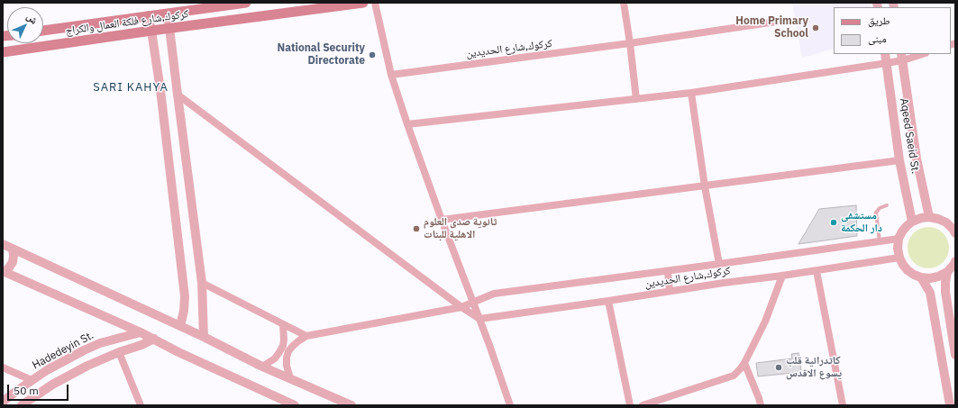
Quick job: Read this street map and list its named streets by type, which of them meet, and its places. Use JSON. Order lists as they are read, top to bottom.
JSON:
{
  "streets": {
    "main road": ["كركوك,شارع فلكة العمال والكراج"],
    "street": ["كركوك,شارع الحديدين", "Aqeed Saeid St.", "Hadedeyin St."]
  },
  "districts": ["SARI KAHYA"],
  "places": [
    "Home Primary School",
    "National Security Directorate",
    "مستشفى دار الحكمة",
    "ثانوية صدى العلوم الاهلية للبنات",
    "كاتدرائية قلب يسوع الاقدس"
  ],
  "legend": ["طريق", "مبنى"],
  "scale_bar": "50 m",
  "north": "top right"
}
